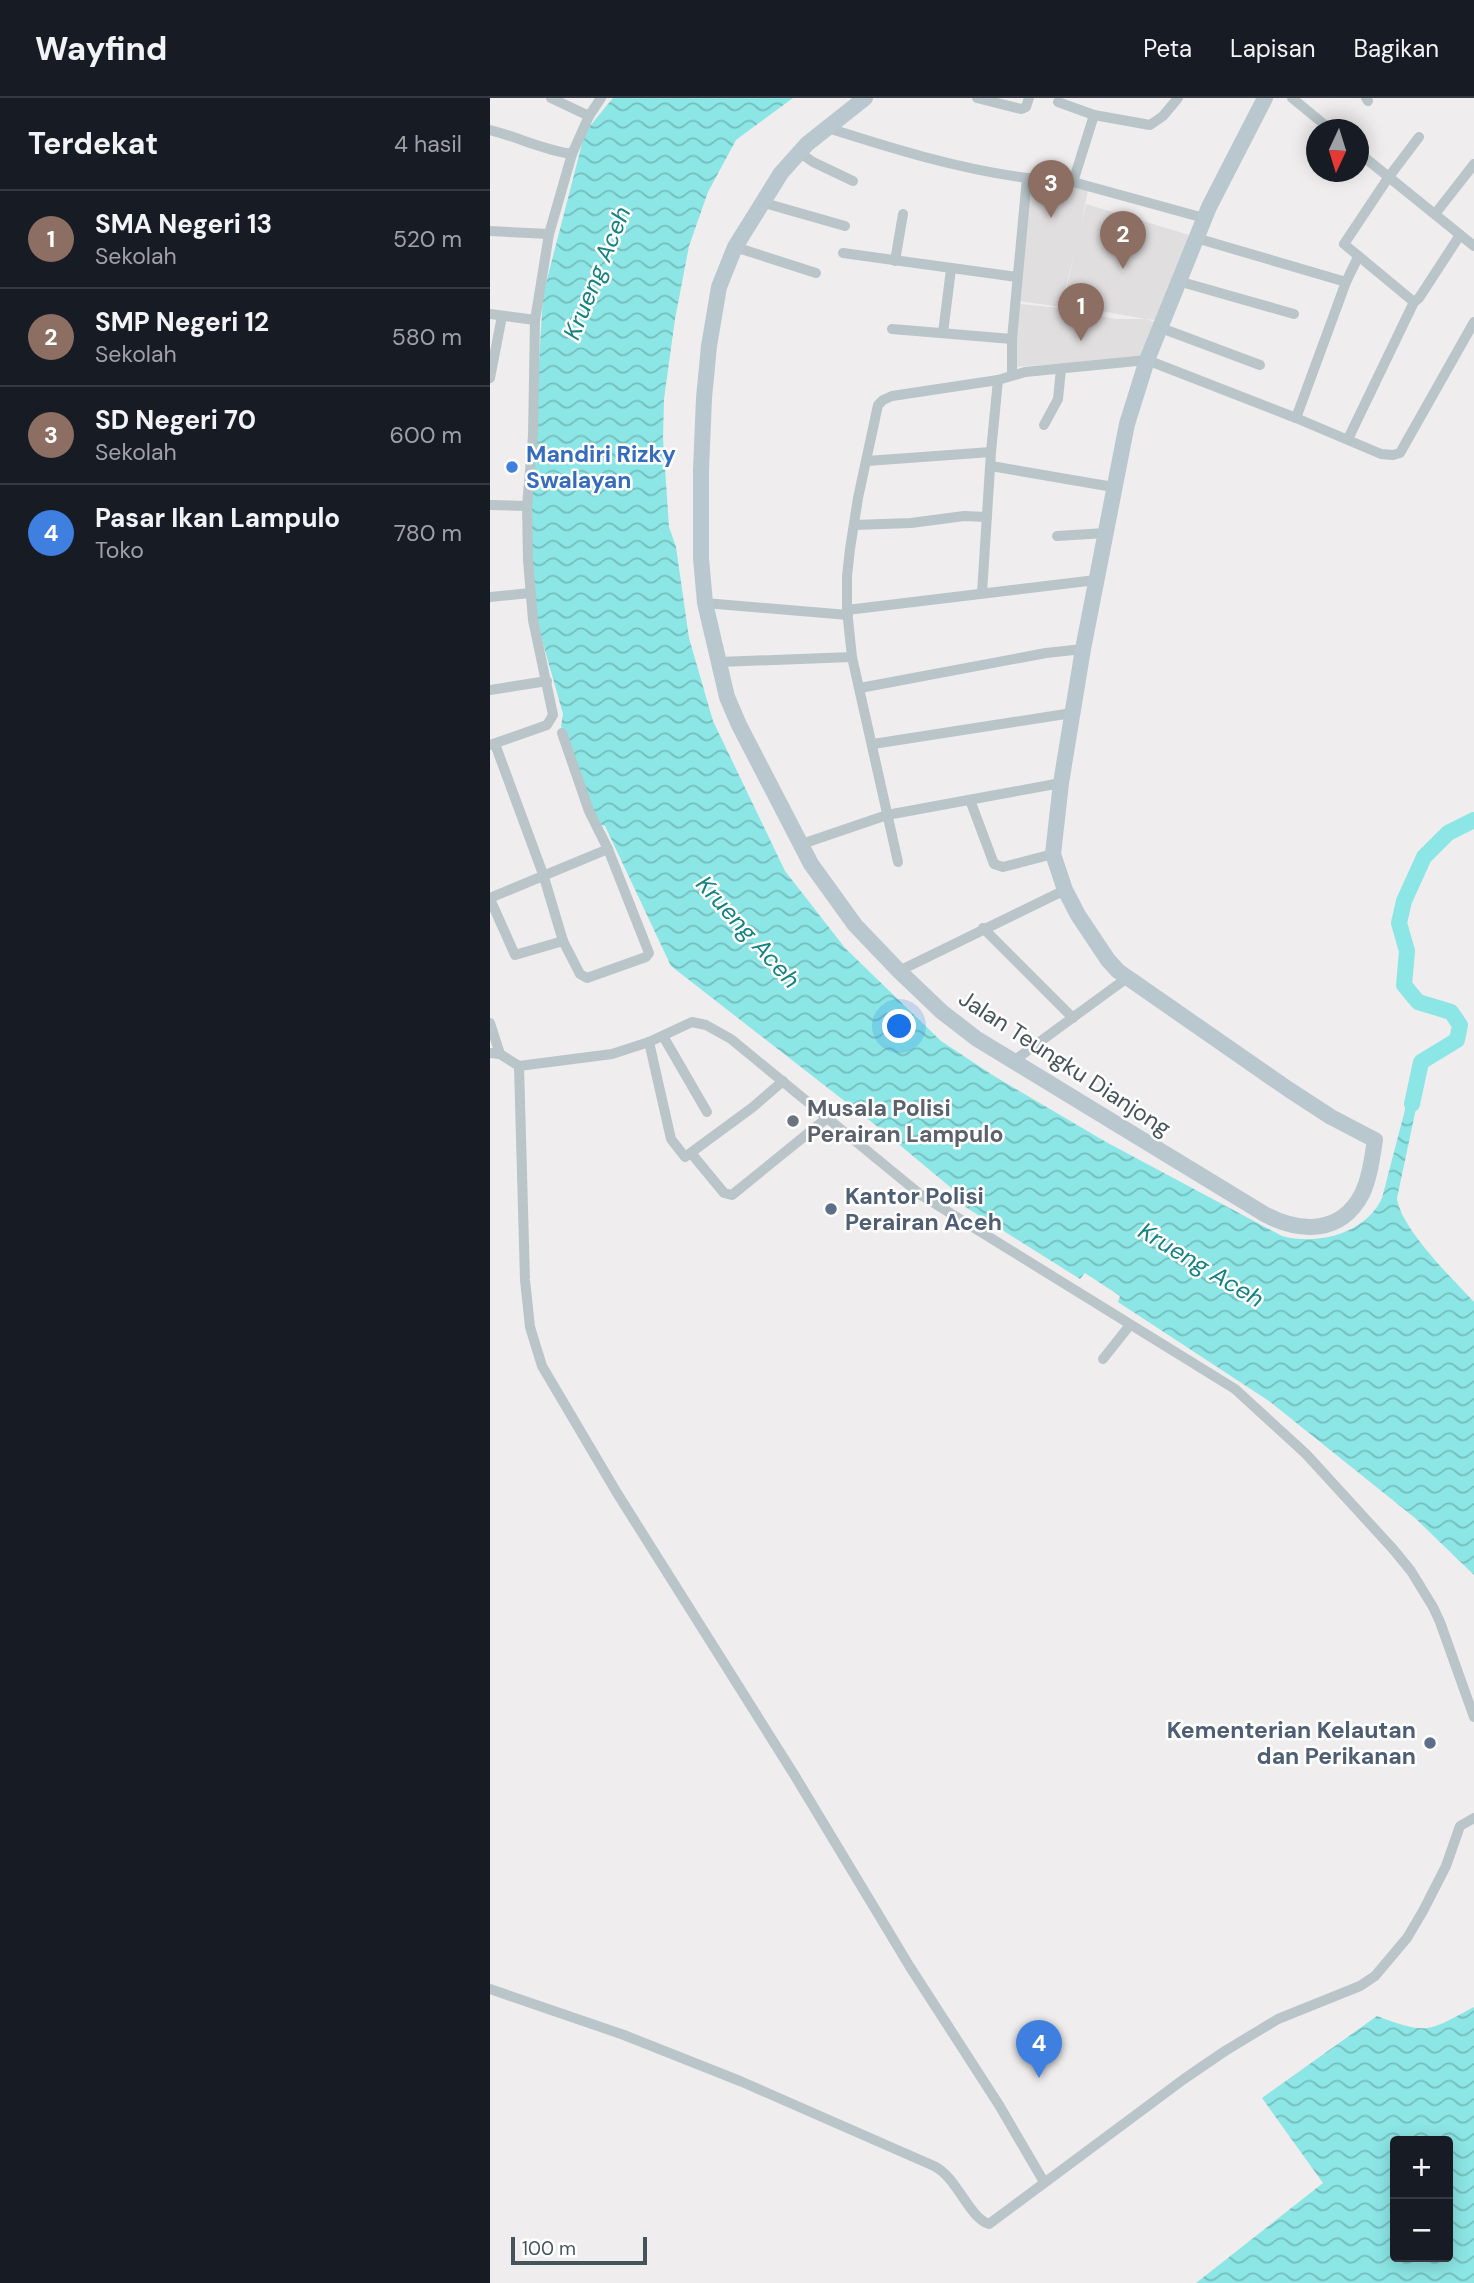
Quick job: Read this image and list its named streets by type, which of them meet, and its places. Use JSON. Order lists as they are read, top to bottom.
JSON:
{
  "streets": {
    "street": ["Jalan Teungku Dianjong"]
  },
  "water": ["Krueng Aceh"],
  "places": [
    "Mandiri Rizky Swalayan",
    "Musala Polisi Perairan Lampulo",
    "Kantor Polisi Perairan Aceh",
    "Kementerian Kelautan dan Perikanan"
  ],
  "scale_bar": "100 m",
  "north": "bottom",
  "page": {
    "header": "Wayfind",
    "nav": ["Peta", "Lapisan", "Bagikan"],
    "heading": ["Terdekat", "4 hasil"],
    "pins": [
      "3",
      "2",
      "1",
      "4"
    ],
    "list": [
      {
        "mark": "1",
        "name": "SMA Negeri 13",
        "note": "Sekolah",
        "value": "520 m"
      },
      {
        "mark": "2",
        "name": "SMP Negeri 12",
        "note": "Sekolah",
        "value": "580 m"
      },
      {
        "mark": "3",
        "name": "SD Negeri 70",
        "note": "Sekolah",
        "value": "600 m"
      },
      {
        "mark": "4",
        "name": "Pasar Ikan Lampulo",
        "note": "Toko",
        "value": "780 m"
      }
    ],
    "map_buttons": ["+", "−"],
    "scale": "100 m"
  }
}
